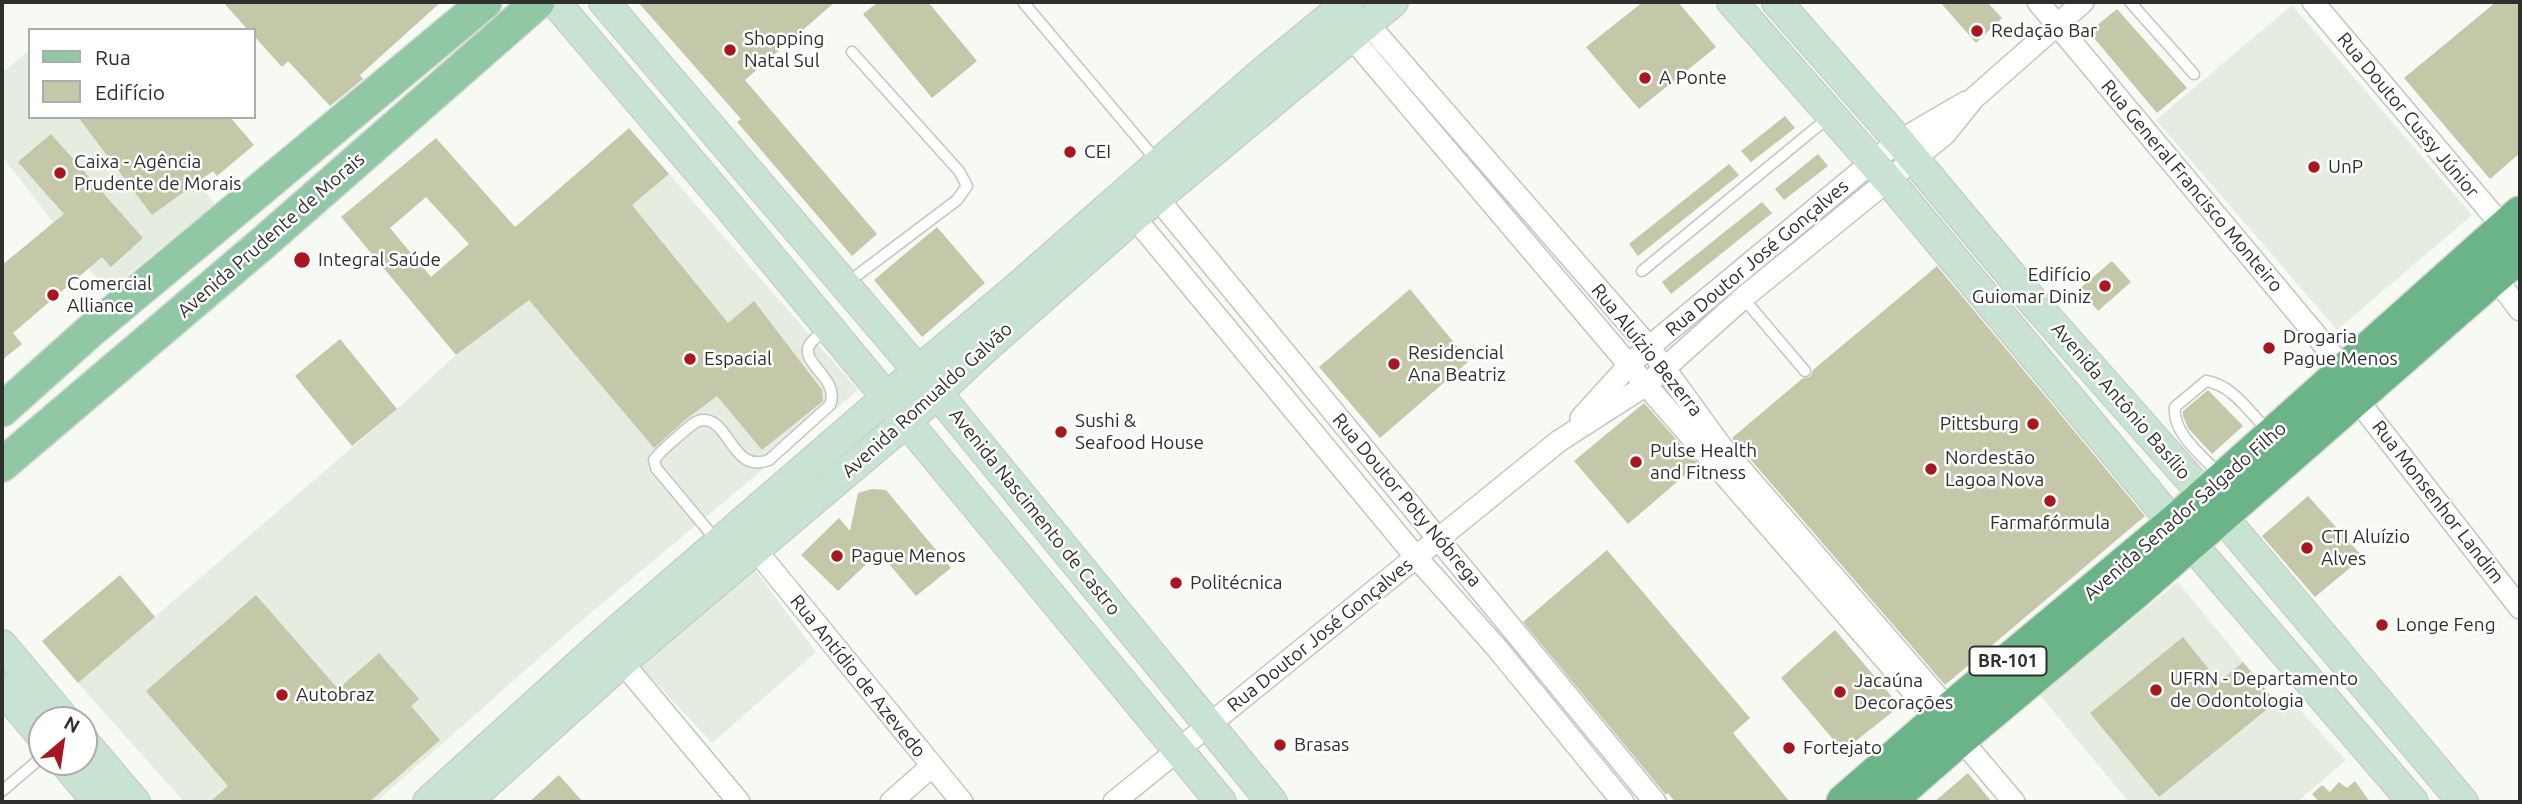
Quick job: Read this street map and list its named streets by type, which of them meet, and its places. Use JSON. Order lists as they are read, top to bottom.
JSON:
{
  "streets": {
    "highway": ["Avenida Senador Salgado Filho", "BR-101"],
    "main road": [
      "Avenida Prudente de Morais",
      "Avenida Romualdo Galvão",
      "Avenida Antônio Basílio",
      "Avenida Nascimento de Castro"
    ],
    "street": [
      "Rua Doutor Cussy Júnior",
      "Rua General Francisco Monteiro",
      "Rua Doutor José Gonçalves",
      "Rua Aluízio Bezerra",
      "Rua Doutor Poty Nóbrega",
      "Rua Monsenhor Landim",
      "Rua Antídio de Azevedo"
    ]
  },
  "crossings": [
    ["Rua Doutor Cussy Júnior", "Avenida Senador Salgado Filho"],
    ["Rua General Francisco Monteiro", "Rua Doutor José Gonçalves"],
    ["Rua General Francisco Monteiro", "Rua Monsenhor Landim"],
    ["Rua General Francisco Monteiro", "Avenida Senador Salgado Filho"],
    ["Rua Doutor José Gonçalves", "Rua Aluízio Bezerra"],
    ["Rua Doutor José Gonçalves", "Avenida Antônio Basílio"],
    ["Rua Doutor José Gonçalves", "Rua Doutor Poty Nóbrega"],
    ["Rua Doutor José Gonçalves", "Avenida Nascimento de Castro"],
    ["Rua Aluízio Bezerra", "Avenida Romualdo Galvão"],
    ["Rua Aluízio Bezerra", "Avenida Senador Salgado Filho"],
    ["Avenida Romualdo Galvão", "Rua Doutor Poty Nóbrega"],
    ["Avenida Romualdo Galvão", "Avenida Nascimento de Castro"],
    ["Avenida Romualdo Galvão", "Rua Antídio de Azevedo"],
    ["Avenida Antônio Basílio", "Avenida Senador Salgado Filho"],
    ["Rua Monsenhor Landim", "Avenida Senador Salgado Filho"]
  ],
  "places": [
    "Redação Bar",
    "Shopping Natal Sul",
    "A Ponte",
    "CEI",
    "UnP",
    "Caixa - Agência Prudente de Morais",
    "Integral Saúde",
    "Edifício Guiomar Diniz",
    "Comercial Alliance",
    "Drogaria Pague Menos",
    "Espacial",
    "Residencial Ana Beatriz",
    "Pittsburg",
    "Sushi & Seafood House",
    "Pulse Health and Fitness",
    "Nordestão Lagoa Nova",
    "Farmafórmula",
    "CTI Aluízio Alves",
    "Pague Menos",
    "Politécnica",
    "Longe Feng",
    "UFRN - Departamento de Odontologia",
    "Jacaúna Decorações",
    "Autobraz",
    "Brasas",
    "Fortejato"
  ],
  "legend": ["Rua", "Edifício"],
  "north": "top right"
}
